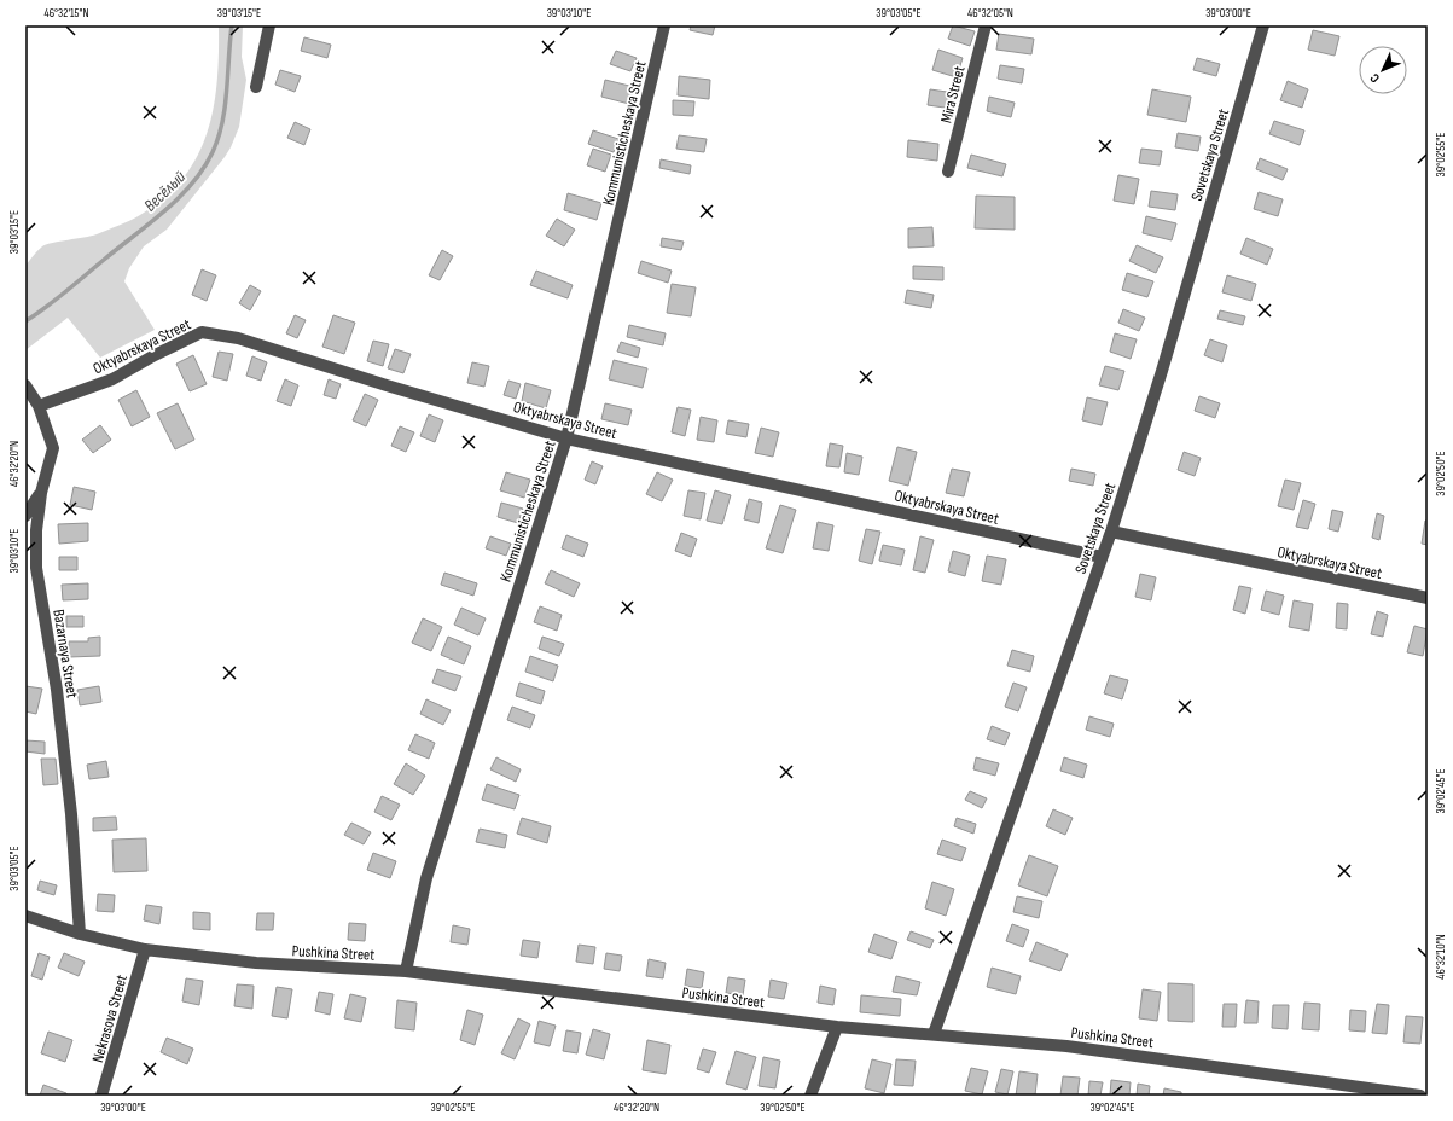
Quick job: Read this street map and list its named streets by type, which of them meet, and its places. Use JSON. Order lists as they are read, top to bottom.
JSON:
{
  "streets": {
    "street": [
      "Mira Street",
      "Kommunisticheskaya Street",
      "Sovetskaya Street",
      "Oktyabrskaya Street",
      "Bazarnaya Street",
      "Pushkina Street",
      "Nekrasova Street"
    ]
  },
  "crossings": [
    ["Kommunisticheskaya Street", "Oktyabrskaya Street"],
    ["Kommunisticheskaya Street", "Pushkina Street"],
    ["Sovetskaya Street", "Oktyabrskaya Street"],
    ["Sovetskaya Street", "Pushkina Street"],
    ["Oktyabrskaya Street", "Bazarnaya Street"],
    ["Bazarnaya Street", "Pushkina Street"],
    ["Pushkina Street", "Nekrasova Street"]
  ],
  "water": ["Весёлый"],
  "north": "bottom left",
  "coordinates": [
    "46°32'15\"N",
    "39°03'15\"E",
    "39°03'10\"E",
    "39°03'05\"E",
    "46°32'05\"N",
    "39°03'00\"E",
    "39°02'55\"E",
    "46°32'20\"N",
    "39°02'50\"E",
    "39°02'45\"E",
    "46°32'10\"N"
  ]
}
